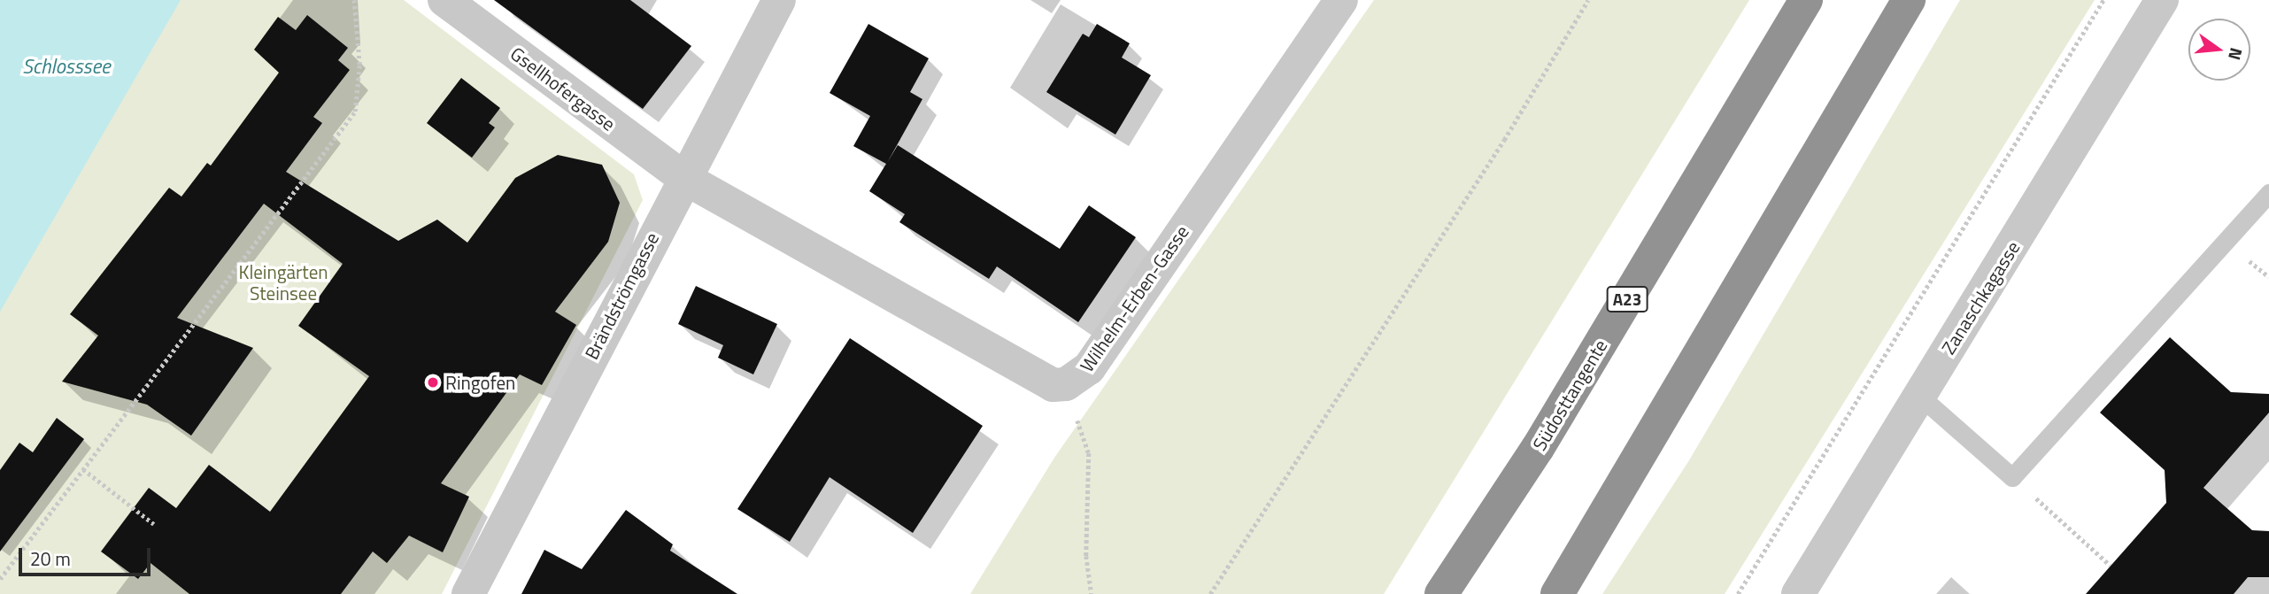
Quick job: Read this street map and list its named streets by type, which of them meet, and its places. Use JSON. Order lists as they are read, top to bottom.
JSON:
{
  "streets": {
    "highway": ["A23", "Südosttangente"],
    "street": [
      "Gsellhofergasse",
      "Brändströmgasse",
      "Zanaschkagasse",
      "Wilhelm-Erben-Gasse"
    ]
  },
  "crossings": [
    ["Gsellhofergasse", "Brändströmgasse"],
    ["Gsellhofergasse", "Wilhelm-Erben-Gasse"],
    ["Brändströmgasse", "Wilhelm-Erben-Gasse"]
  ],
  "water": ["Schlosssee"],
  "parks": ["Kleingärten Steinsee"],
  "places": ["Ringofen"],
  "scale_bar": "20 m",
  "north": "right"
}
